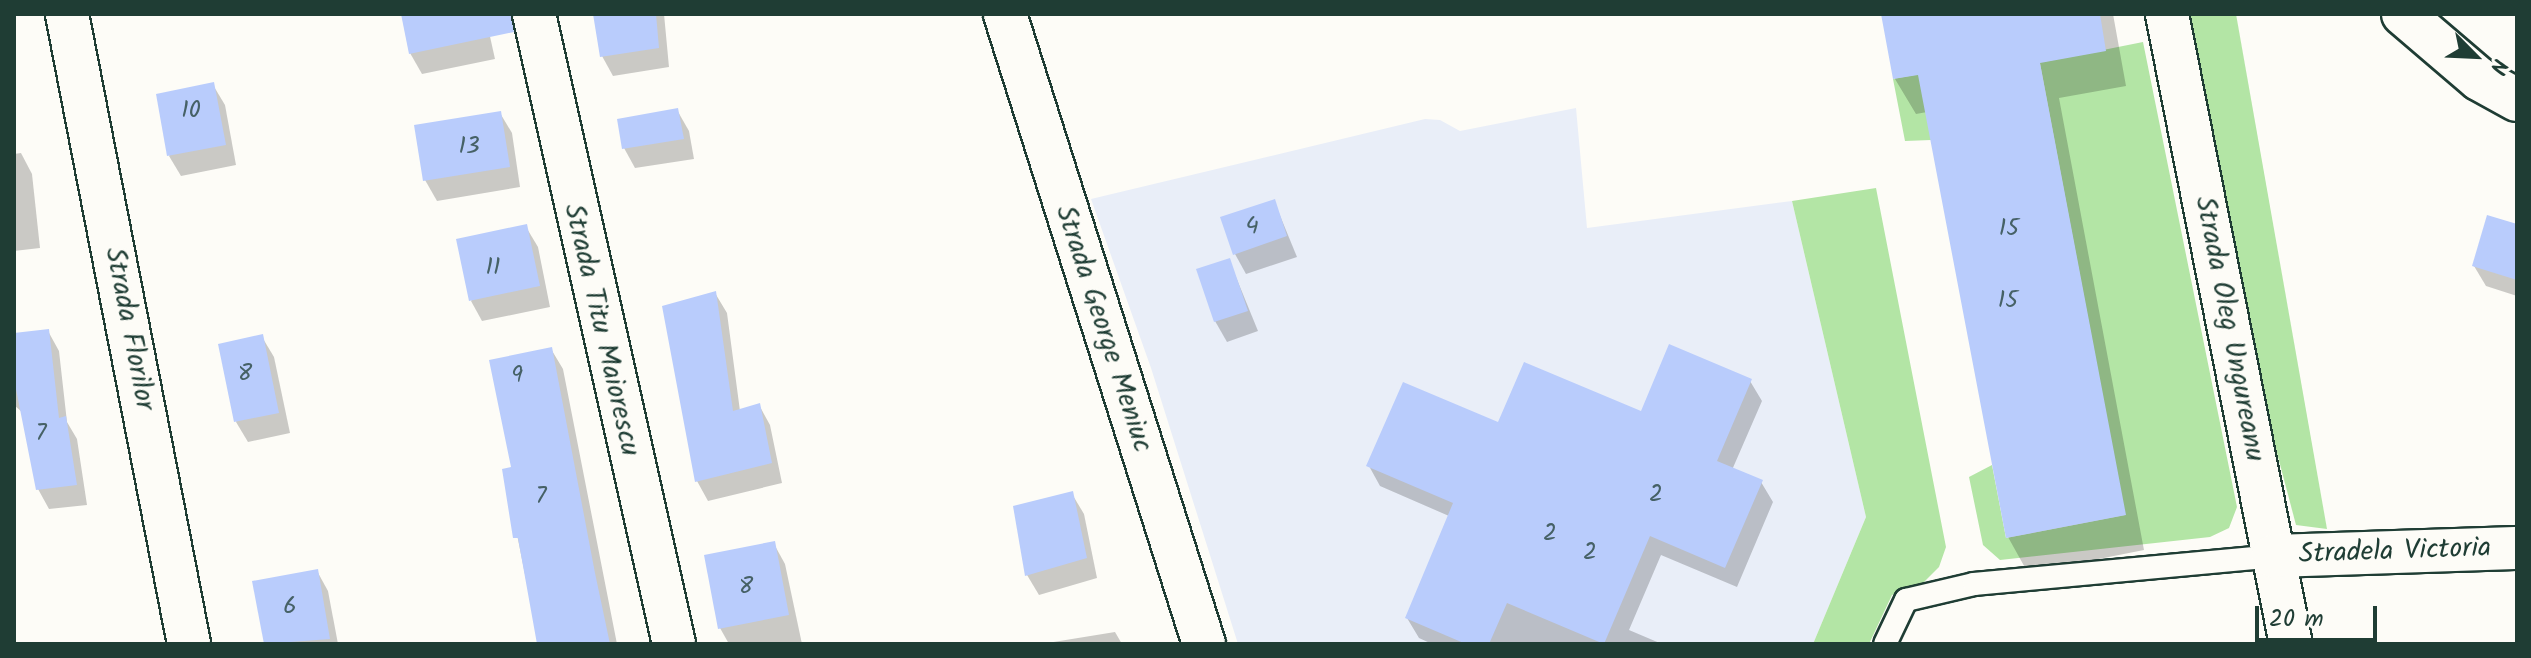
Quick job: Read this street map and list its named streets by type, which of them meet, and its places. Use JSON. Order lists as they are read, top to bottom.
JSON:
{
  "streets": {
    "street": [
      "Strada Florilor",
      "Strada George Meniuc",
      "Strada Oleg Ungureanu",
      "Strada Titu Maiorescu",
      "Stradela Victoria"
    ]
  },
  "crossings": [
    ["Strada Oleg Ungureanu", "Stradela Victoria"]
  ],
  "house_numbers": [
    "10",
    "13",
    "4",
    "15",
    "11",
    "15",
    "8",
    "9",
    "7",
    "2",
    "7",
    "2",
    "2",
    "8",
    "6"
  ],
  "scale_bar": "20 m",
  "north": "bottom right"
}
